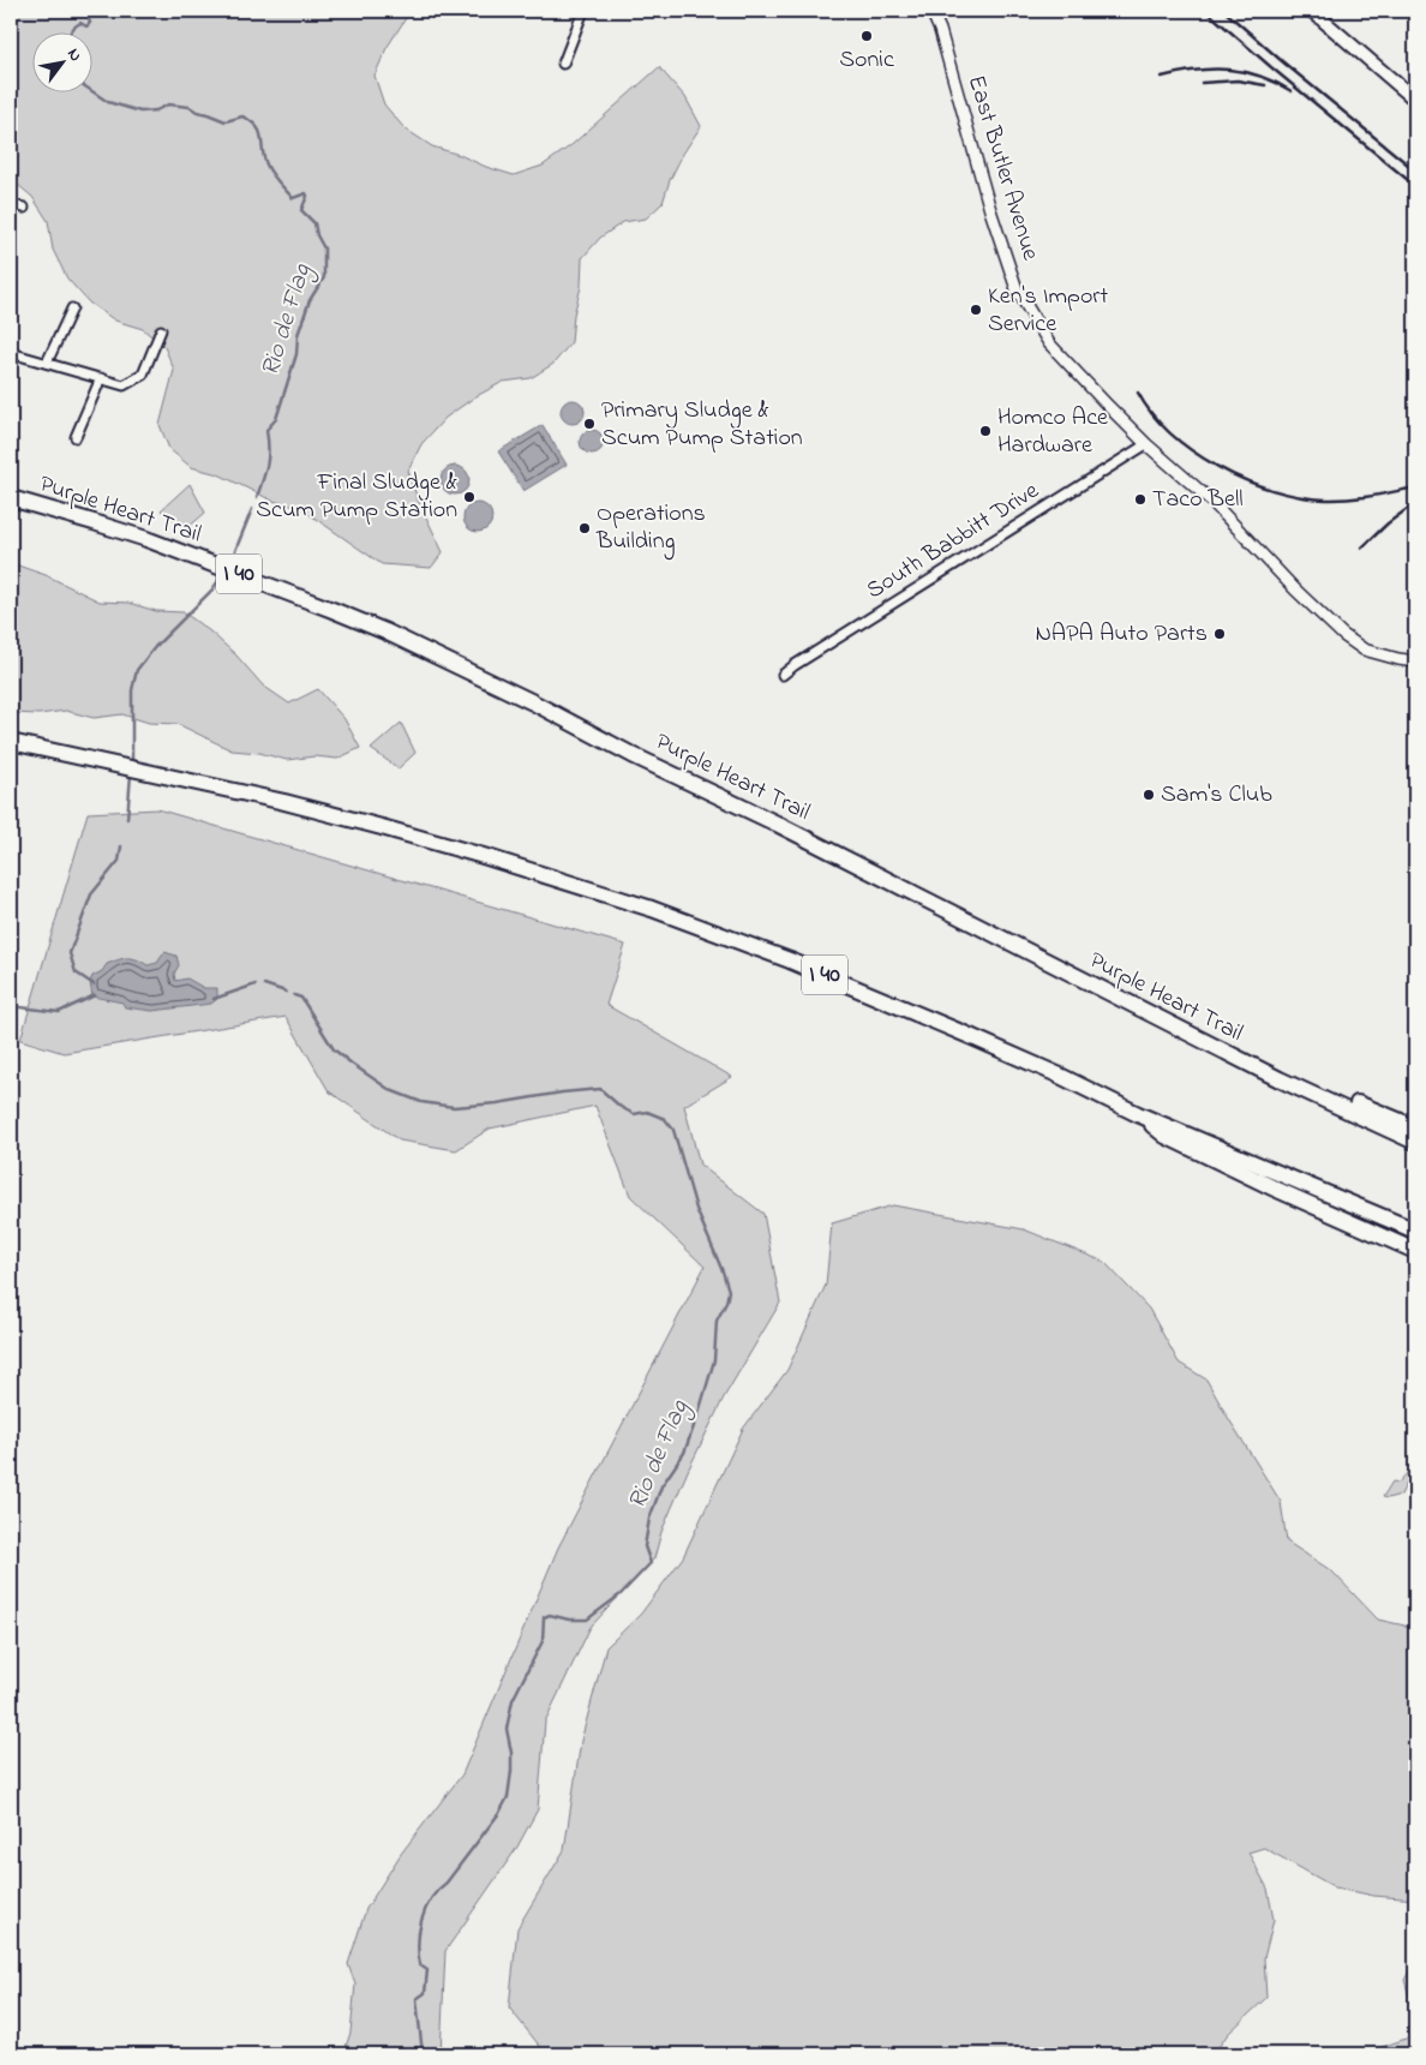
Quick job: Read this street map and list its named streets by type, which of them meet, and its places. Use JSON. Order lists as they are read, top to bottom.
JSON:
{
  "streets": {
    "highway": ["Purple Heart Trail", "I 40"],
    "main road": ["East Butler Avenue"],
    "street": ["South Babbitt Drive"]
  },
  "crossings": [
    ["East Butler Avenue", "South Babbitt Drive"]
  ],
  "water": ["Rio de Flag"],
  "places": [
    "Sonic",
    "Ken's Import Service",
    "Primary Sludge & Scum Pump Station",
    "Homco Ace Hardware",
    "Final Sludge & Scum Pump Station",
    "Taco Bell",
    "Operations Building",
    "NAPA Auto Parts",
    "Sam's Club"
  ],
  "north": "top right"
}
